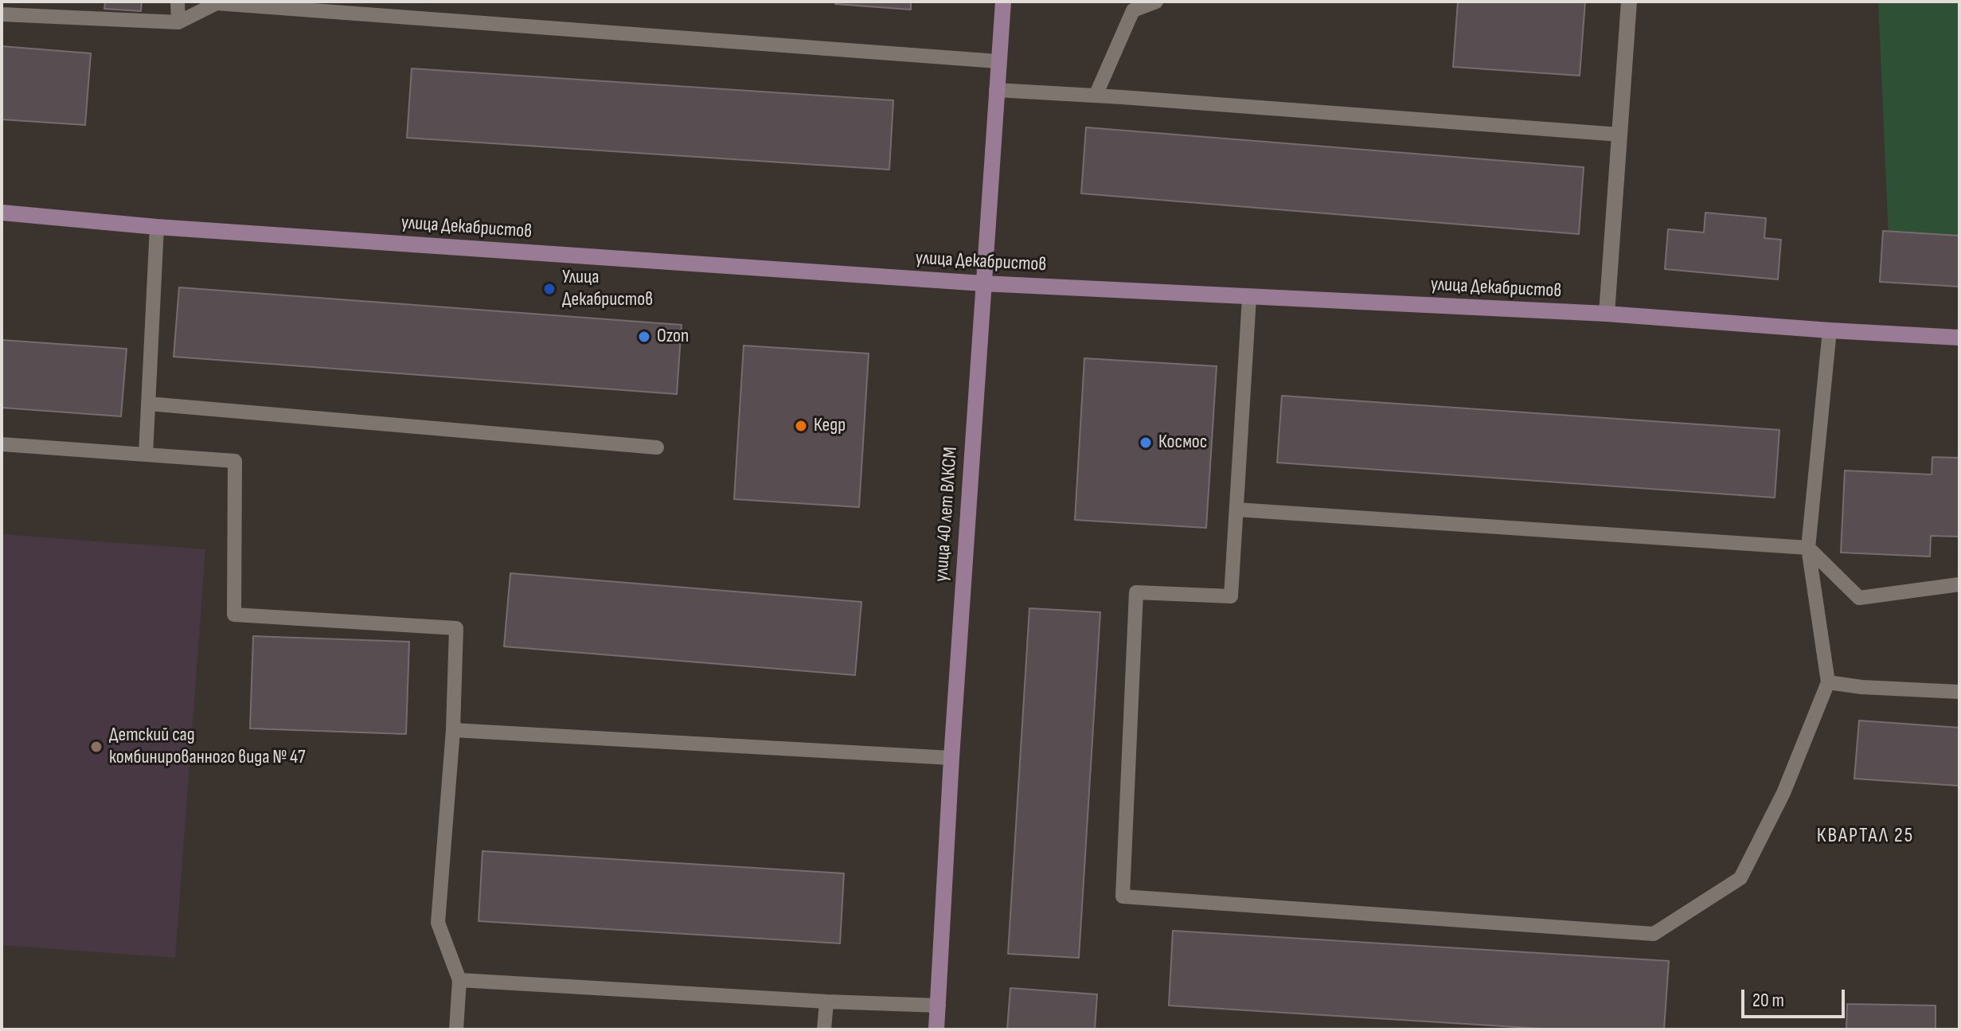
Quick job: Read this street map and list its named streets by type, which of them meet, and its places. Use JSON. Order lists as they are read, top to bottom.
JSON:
{
  "streets": {
    "main road": ["улица Декабристов", "улица 40 лет ВЛКСМ"]
  },
  "crossings": [
    ["улица Декабристов", "улица 40 лет ВЛКСМ"]
  ],
  "districts": ["КВАРТАЛ 25"],
  "places": [
    "Улица Декабристов",
    "Ozon",
    "Кедр",
    "Космос",
    "Детский сад комбинированного вида № 47"
  ],
  "scale_bar": "20 m"
}
